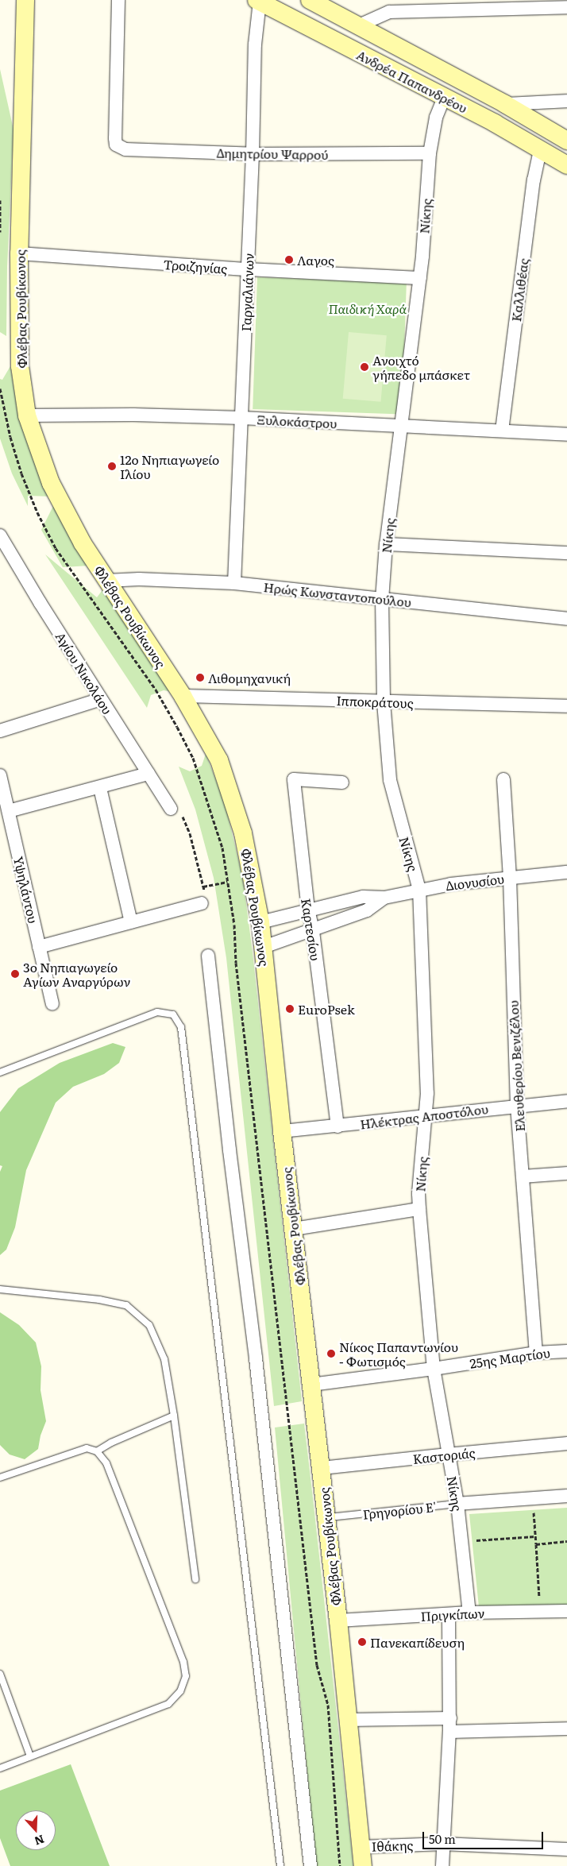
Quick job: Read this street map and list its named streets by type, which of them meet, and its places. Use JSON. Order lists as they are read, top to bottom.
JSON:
{
  "streets": {
    "street": [
      "Ανδρέα Παπανδρέου",
      "Δημητρίου Ψαρρού",
      "Νίκης",
      "Τροιζηνίας",
      "Καλλιθέας",
      "Γαργαλιάνων",
      "Φλέβας Ρουβίκωνος",
      "Ξυλοκάστρου",
      "Ηρώς Κωνσταντοπούλου",
      "Αγίου Νικολάου",
      "Ιπποκράτους",
      "Διονυσίου",
      "Υψηλάντου",
      "Καρτεσίου",
      "Ελευθερίου Βενιζέλου",
      "Ηλέκτρας Αποστόλου",
      "25ης Μαρτίου",
      "Καστοριάς",
      "Γρηγορίου Ε'",
      "Πριγκίπων",
      "Ιθάκης"
    ]
  },
  "crossings": [
    ["Ανδρέα Παπανδρέου", "Νίκης"],
    ["Ανδρέα Παπανδρέου", "Καλλιθέας"],
    ["Ανδρέα Παπανδρέου", "Γαργαλιάνων"],
    ["Δημητρίου Ψαρρού", "Νίκης"],
    ["Δημητρίου Ψαρρού", "Γαργαλιάνων"],
    ["Νίκης", "Τροιζηνίας"],
    ["Νίκης", "Ξυλοκάστρου"],
    ["Νίκης", "Ηρώς Κωνσταντοπούλου"],
    ["Νίκης", "Ιπποκράτους"],
    ["Νίκης", "Διονυσίου"],
    ["Νίκης", "Ηλέκτρας Αποστόλου"],
    ["Νίκης", "25ης Μαρτίου"],
    ["Νίκης", "Καστοριάς"],
    ["Νίκης", "Γρηγορίου Ε'"],
    ["Νίκης", "Πριγκίπων"],
    ["Τροιζηνίας", "Γαργαλιάνων"],
    ["Τροιζηνίας", "Φλέβας Ρουβίκωνος"],
    ["Καλλιθέας", "Ξυλοκάστρου"],
    ["Γαργαλιάνων", "Ξυλοκάστρου"],
    ["Γαργαλιάνων", "Ηρώς Κωνσταντοπούλου"],
    ["Φλέβας Ρουβίκωνος", "Ξυλοκάστρου"],
    ["Φλέβας Ρουβίκωνος", "Ηρώς Κωνσταντοπούλου"],
    ["Φλέβας Ρουβίκωνος", "Ιπποκράτους"],
    ["Φλέβας Ρουβίκωνος", "Διονυσίου"],
    ["Φλέβας Ρουβίκωνος", "Ηλέκτρας Αποστόλου"],
    ["Φλέβας Ρουβίκωνος", "25ης Μαρτίου"],
    ["Φλέβας Ρουβίκωνος", "Καστοριάς"],
    ["Φλέβας Ρουβίκωνος", "Γρηγορίου Ε'"],
    ["Φλέβας Ρουβίκωνος", "Πριγκίπων"],
    ["Φλέβας Ρουβίκωνος", "Ιθάκης"],
    ["Διονυσίου", "Καρτεσίου"],
    ["Διονυσίου", "Ελευθερίου Βενιζέλου"],
    ["Καρτεσίου", "Ηλέκτρας Αποστόλου"],
    ["Ελευθερίου Βενιζέλου", "Ηλέκτρας Αποστόλου"],
    ["Ελευθερίου Βενιζέλου", "25ης Μαρτίου"]
  ],
  "parks": ["Παιδική Χαρά"],
  "places": [
    "Λαγος",
    "Ανοιχτό γήπεδο μπάσκετ",
    "12ο Νηπιαγωγείο Ιλίου",
    "Λιθομηχανική",
    "3ο Νηπιαγωγείο Αγίων Αναργύρων",
    "EuroPsek",
    "Νίκος Παπαντωνίου - Φωτισμός",
    "Πανεκαπίδευση"
  ],
  "scale_bar": "50 m",
  "north": "bottom"
}
